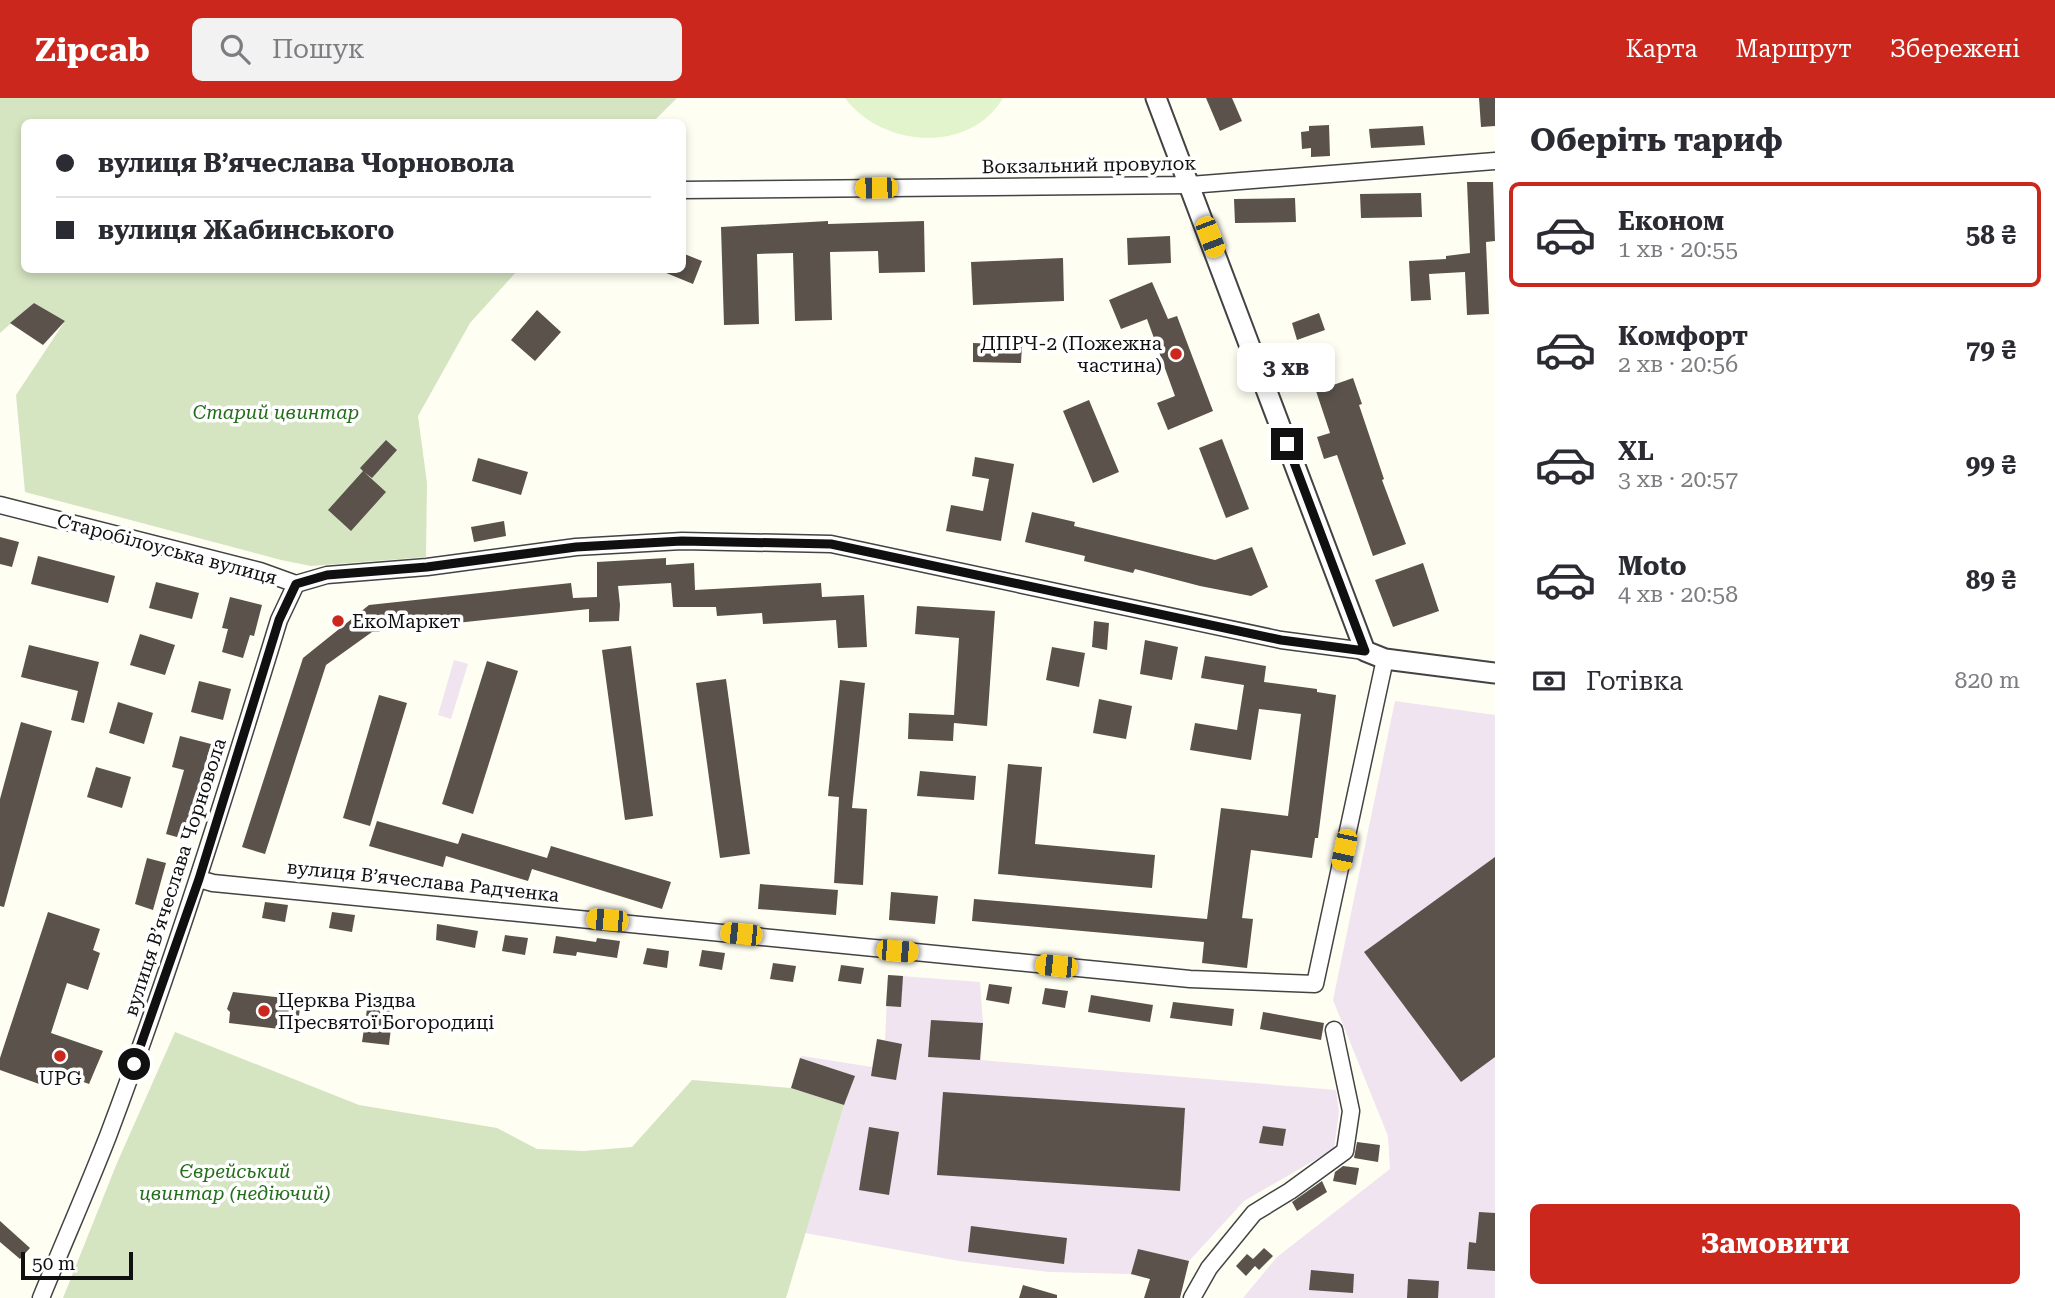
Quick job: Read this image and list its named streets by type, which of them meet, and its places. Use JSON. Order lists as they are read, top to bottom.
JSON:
{
  "streets": {
    "street": [
      "Вокзальний провулок",
      "Старобілоуська вулиця",
      "вулиця Вʼячеслава Чорновола",
      "вулиця Вʼячеслава Радченка"
    ]
  },
  "crossings": [
    ["Старобілоуська вулиця", "вулиця Вʼячеслава Чорновола"],
    ["Старобілоуська вулиця", "вулиця Вʼячеслава Радченка"],
    ["вулиця Вʼячеслава Чорновола", "вулиця Вʼячеслава Радченка"]
  ],
  "parks": ["Старий цвинтар", "Єврейський цвинтар (недіючий)"],
  "places": [
    "ДПРЧ-2 (Пожежна частина)",
    "ЕкоМаркет",
    "Церква Різдва Пресвятої Богородиці",
    "UPG"
  ],
  "scale_bar": "50 m",
  "page": {
    "header": "Zipcab",
    "search": "Пошук",
    "nav": ["Карта", "Маршрут", "Збережені"],
    "heading": "Оберіть тариф",
    "banner": ["вулиця Вʼячеслава Чорновола", "вулиця Жабинського"],
    "list": [
      {
        "name": "Економ",
        "note": "1 хв · 20:55",
        "value": "58 ₴"
      },
      {
        "name": "Комфорт",
        "note": "2 хв · 20:56",
        "value": "79 ₴"
      },
      {
        "name": "XL",
        "note": "3 хв · 20:57",
        "value": "99 ₴"
      },
      {
        "name": "Moto",
        "note": "4 хв · 20:58",
        "value": "89 ₴"
      }
    ],
    "bubble": "3 хв",
    "pay": ["Готівка", "820 m"],
    "buttons": "Замовити",
    "scale": "50 m"
  }
}
